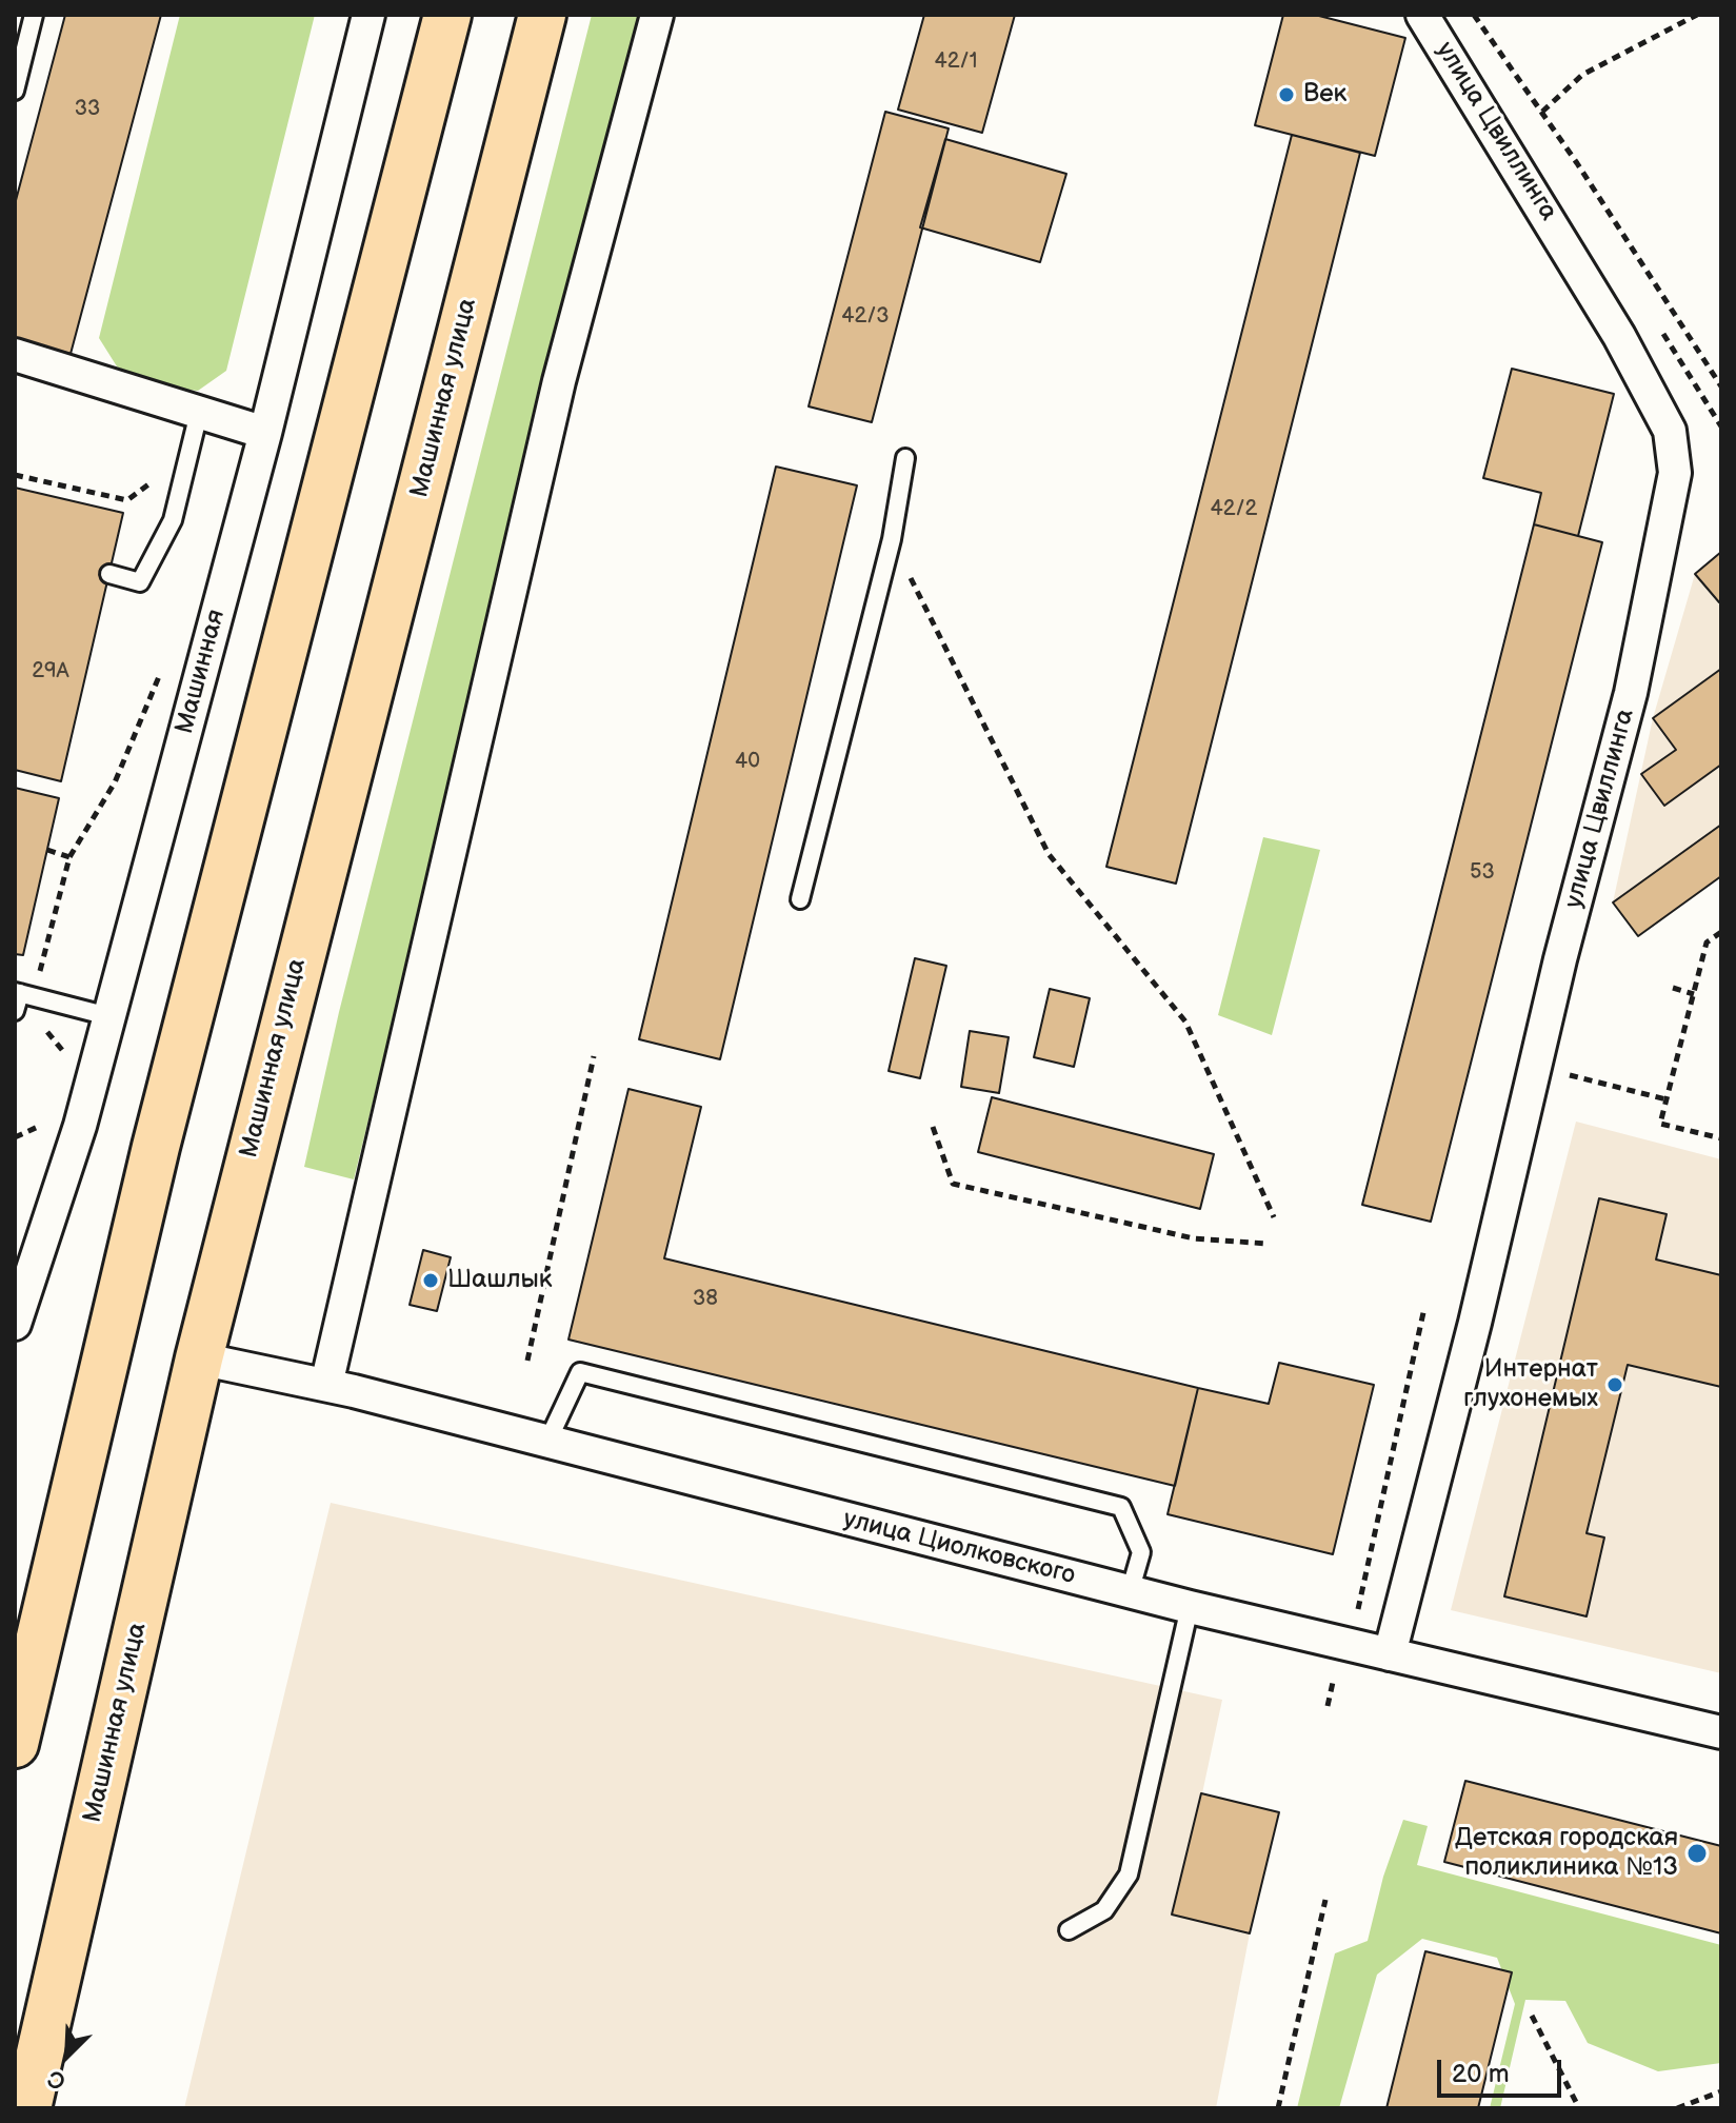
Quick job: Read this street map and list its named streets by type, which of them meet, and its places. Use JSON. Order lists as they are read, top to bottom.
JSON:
{
  "streets": {
    "main road": ["Машинная улица"],
    "street": ["улица Цвиллинга", "Машинная", "улица Циолковского"]
  },
  "crossings": [
    ["улица Цвиллинга", "улица Циолковского"],
    ["Машинная улица", "улица Циолковского"]
  ],
  "places": [
    "Век",
    "Шашлык",
    "Интернат глухонемых",
    "Детская городская поликлиника №13"
  ],
  "house_numbers": [
    "42/1",
    "33",
    "42/3",
    "42/2",
    "29А",
    "40",
    "53",
    "38"
  ],
  "scale_bar": "20 m",
  "north": "bottom left"
}
